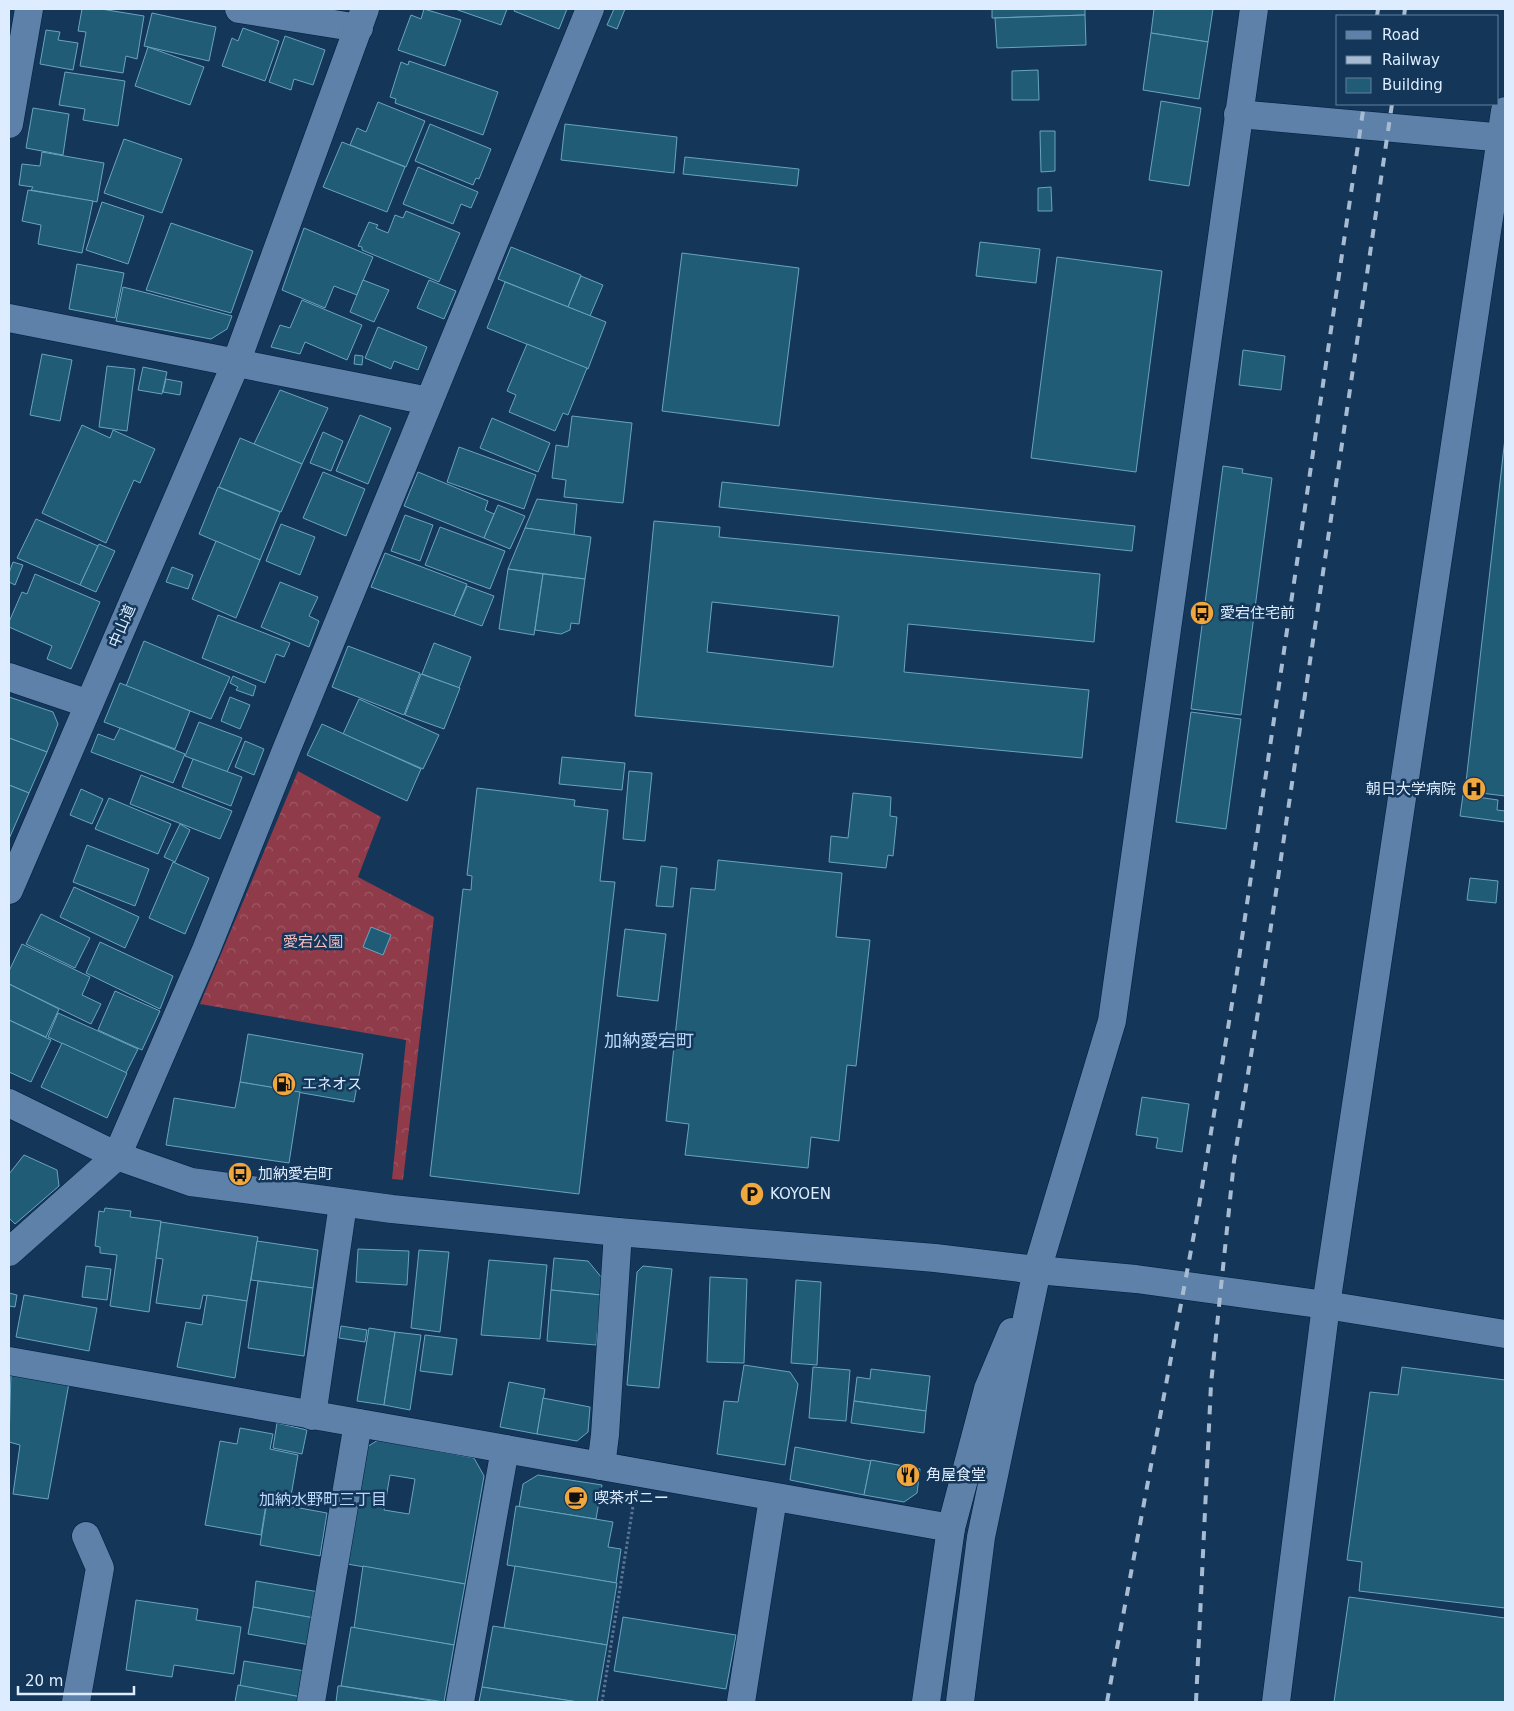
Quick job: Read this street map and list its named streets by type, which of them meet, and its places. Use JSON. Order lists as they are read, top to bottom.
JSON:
{
  "streets": {
    "street": ["中山道"]
  },
  "districts": ["加納愛宕町", "加納水野町三丁目"],
  "parks": ["愛宕公園"],
  "places": {
    "bus stop": ["愛宕住宅前", "加納愛宕町"],
    "hospital": ["朝日大学病院"],
    "fuel station": ["エネオス"],
    "parking": ["KOYOEN"],
    "restaurant": ["角屋食堂"],
    "cafe": ["喫茶ポニー"]
  },
  "legend": ["Road", "Railway", "Building"],
  "scale_bar": "20 m"
}
